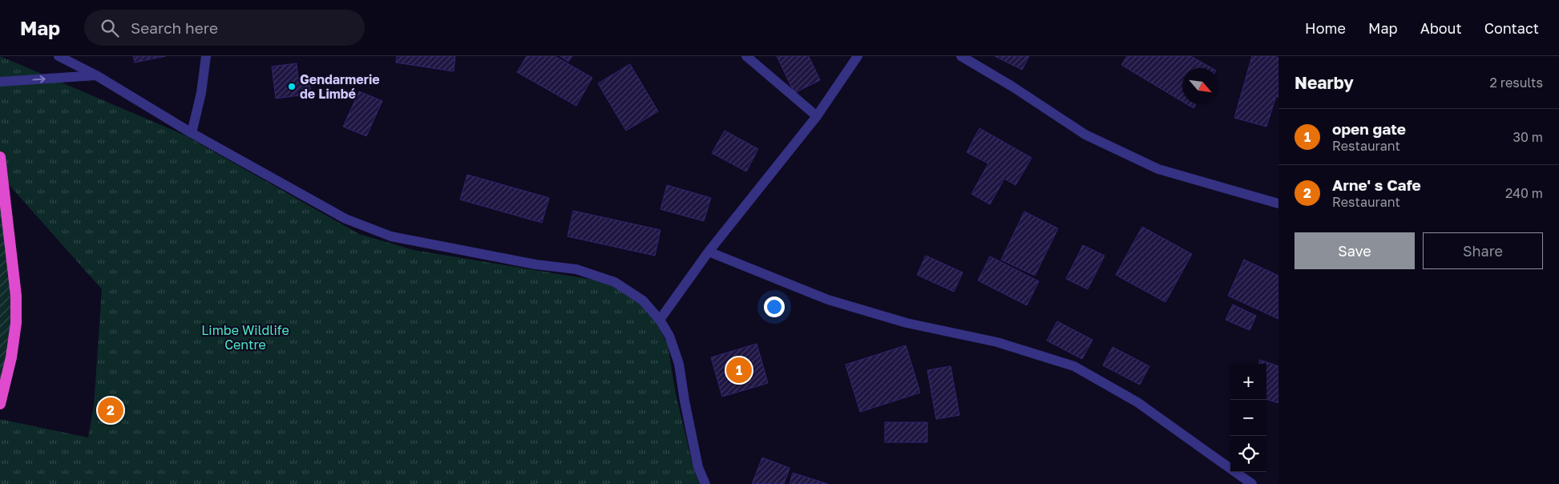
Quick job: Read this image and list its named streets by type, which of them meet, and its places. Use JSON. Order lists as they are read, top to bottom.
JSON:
{
  "parks": ["Limbe Wildlife Centre"],
  "places": ["Gendarmerie de Limbé"],
  "north": "bottom right",
  "page": {
    "header": "Map",
    "search": "Search here",
    "nav": [
      "Home",
      "Map",
      "About",
      "Contact"
    ],
    "heading": ["Nearby", "2 results"],
    "list": [
      {
        "mark": "1",
        "name": "open gate",
        "note": "Restaurant",
        "value": "30 m"
      },
      {
        "mark": "2",
        "name": "Arne' s Cafe",
        "note": "Restaurant",
        "value": "240 m"
      }
    ],
    "buttons": ["Save", "Share"],
    "pins": ["1", "2"],
    "map_buttons": ["+", "−"]
  }
}
